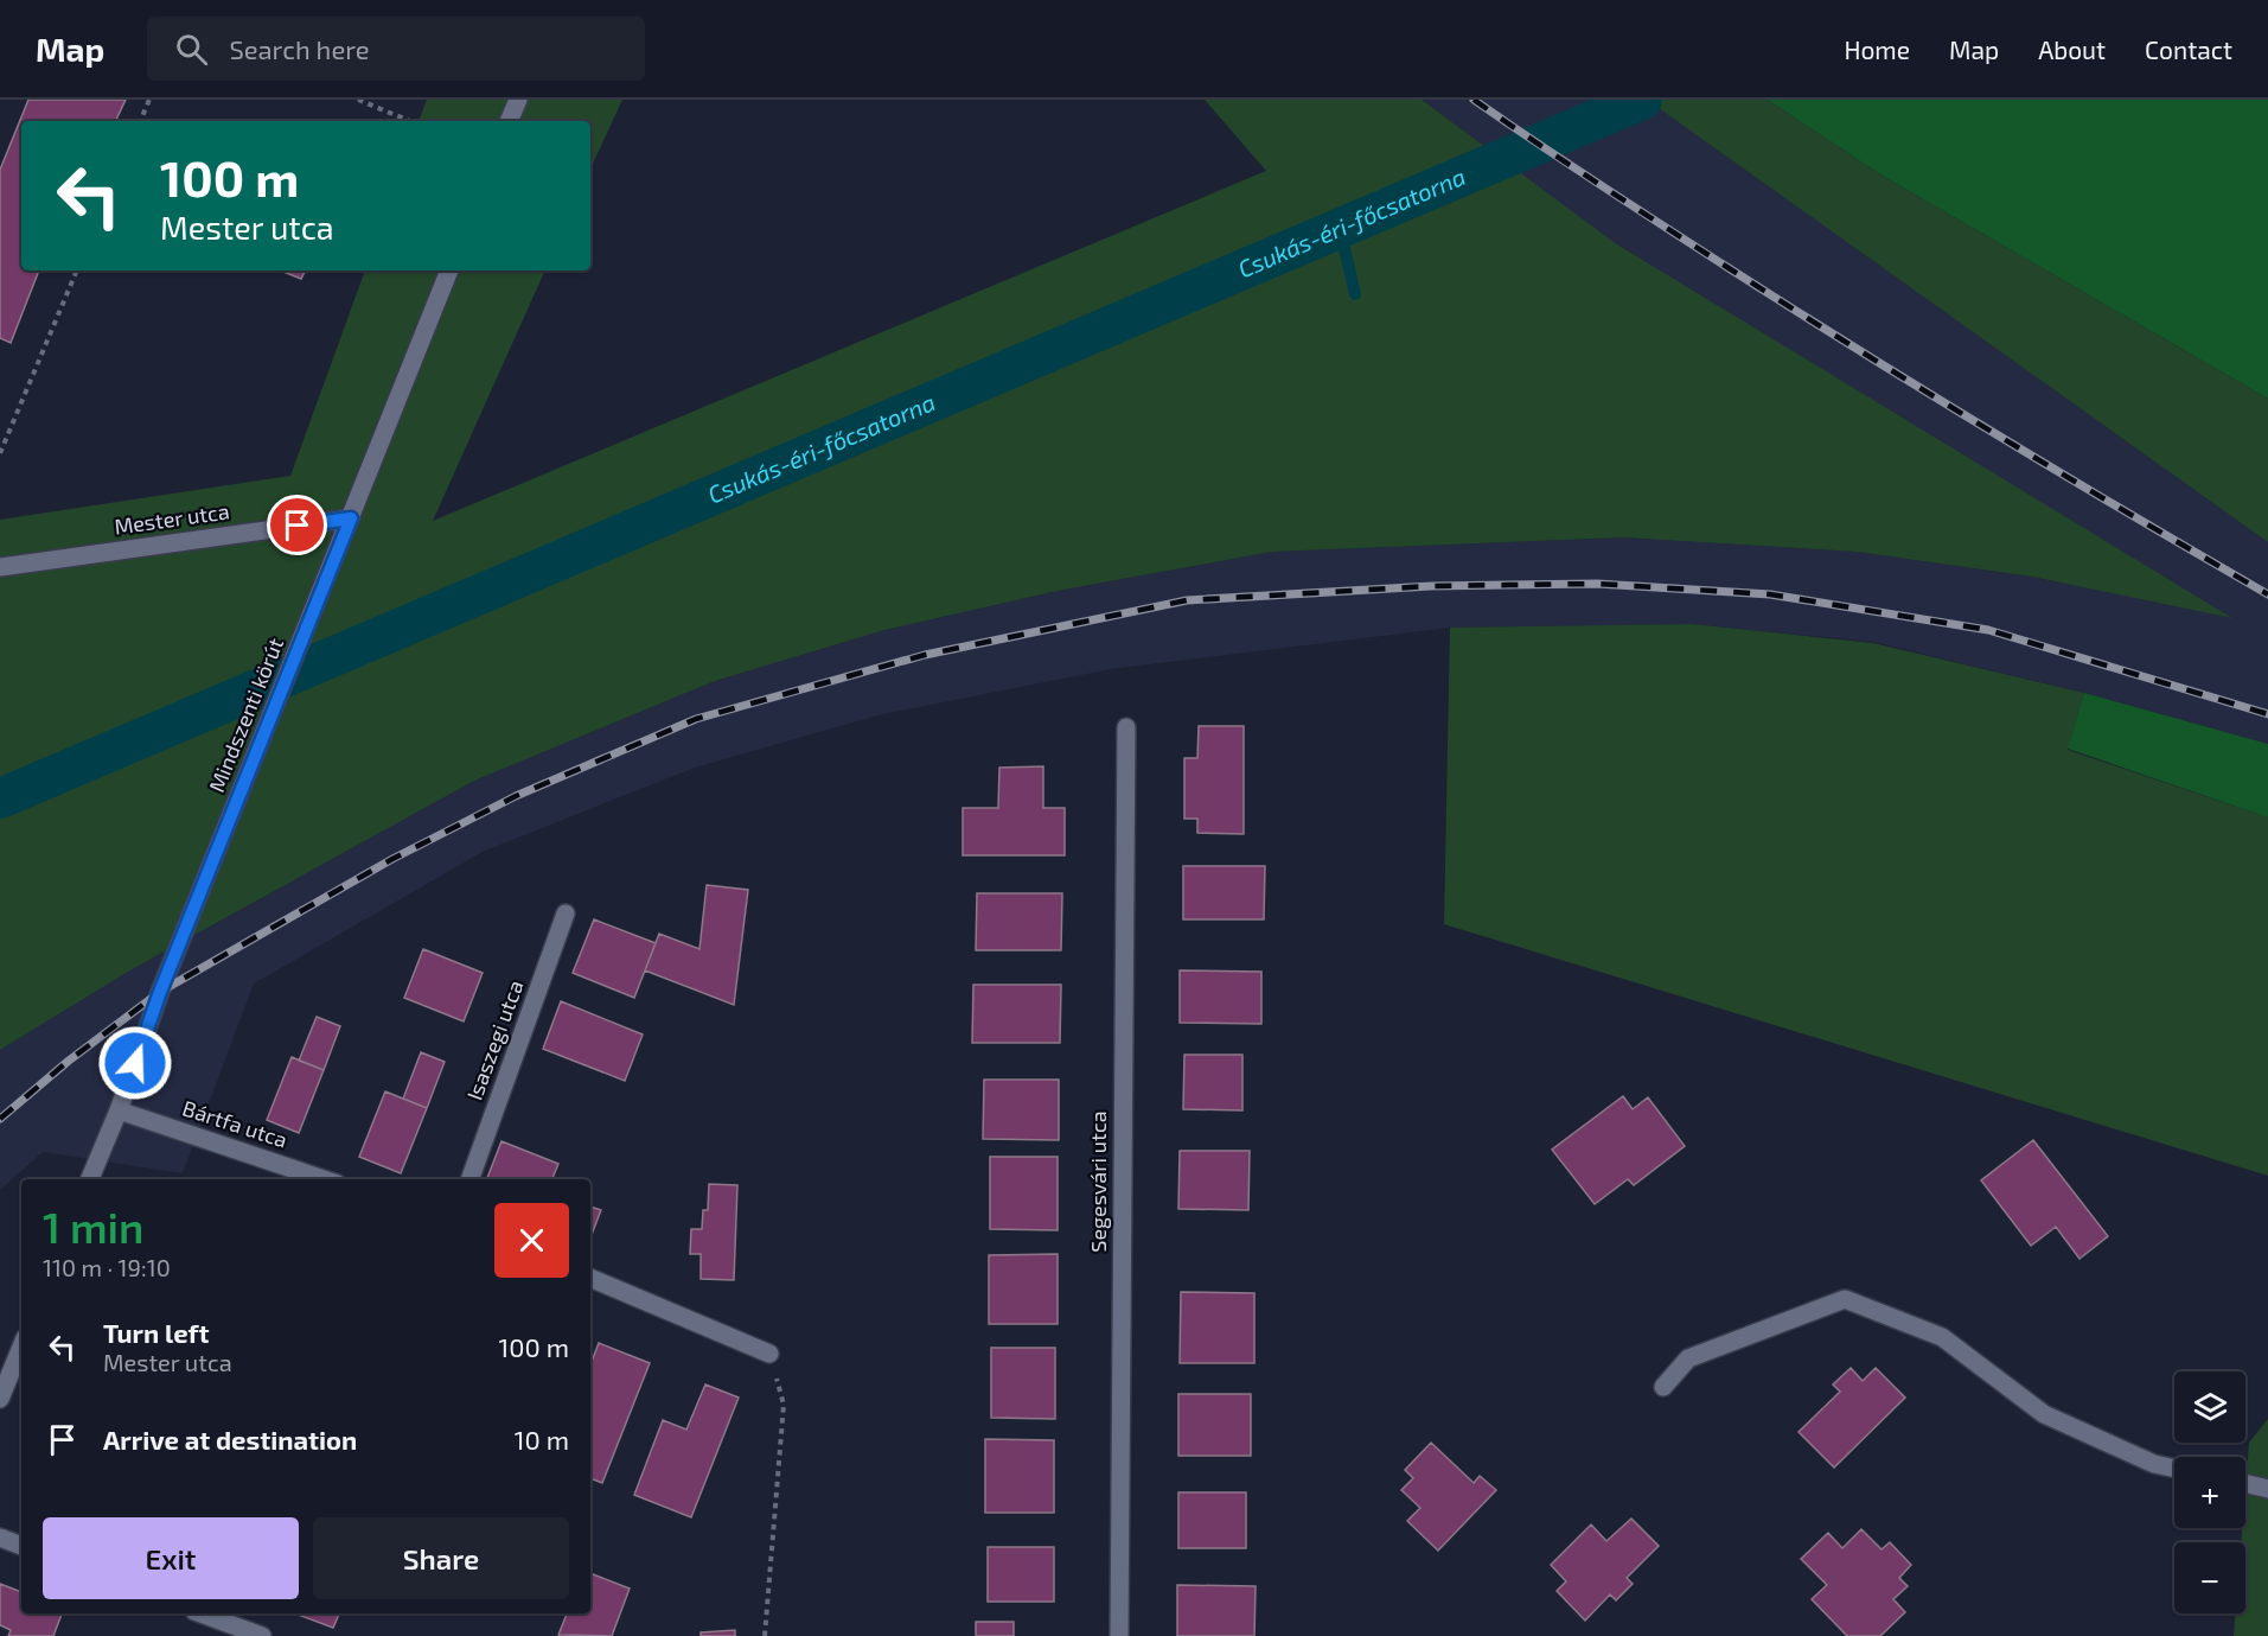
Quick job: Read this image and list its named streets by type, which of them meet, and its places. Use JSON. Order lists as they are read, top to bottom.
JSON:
{
  "streets": {
    "street": [
      "Mester utca",
      "Mindszenti körút",
      "Isaszegi utca",
      "Bártfa utca",
      "Segesvári utca"
    ]
  },
  "crossings": [
    ["Mester utca", "Mindszenti körút"],
    ["Mindszenti körút", "Bártfa utca"]
  ],
  "water": ["Csukás-éri-főcsatorna"],
  "page": {
    "header": "Map",
    "search": "Search here",
    "nav": [
      "Home",
      "Map",
      "About",
      "Contact"
    ],
    "turn": ["100 m", "Mester utca"],
    "heading": ["1 min", "110 m · 19:10"],
    "list": [
      {
        "name": "Turn left",
        "note": "Mester utca",
        "value": "100 m"
      },
      {
        "name": "Arrive at destination",
        "value": "10 m"
      }
    ],
    "map_buttons": ["+", "−"],
    "buttons": ["Exit", "Share"]
  }
}
